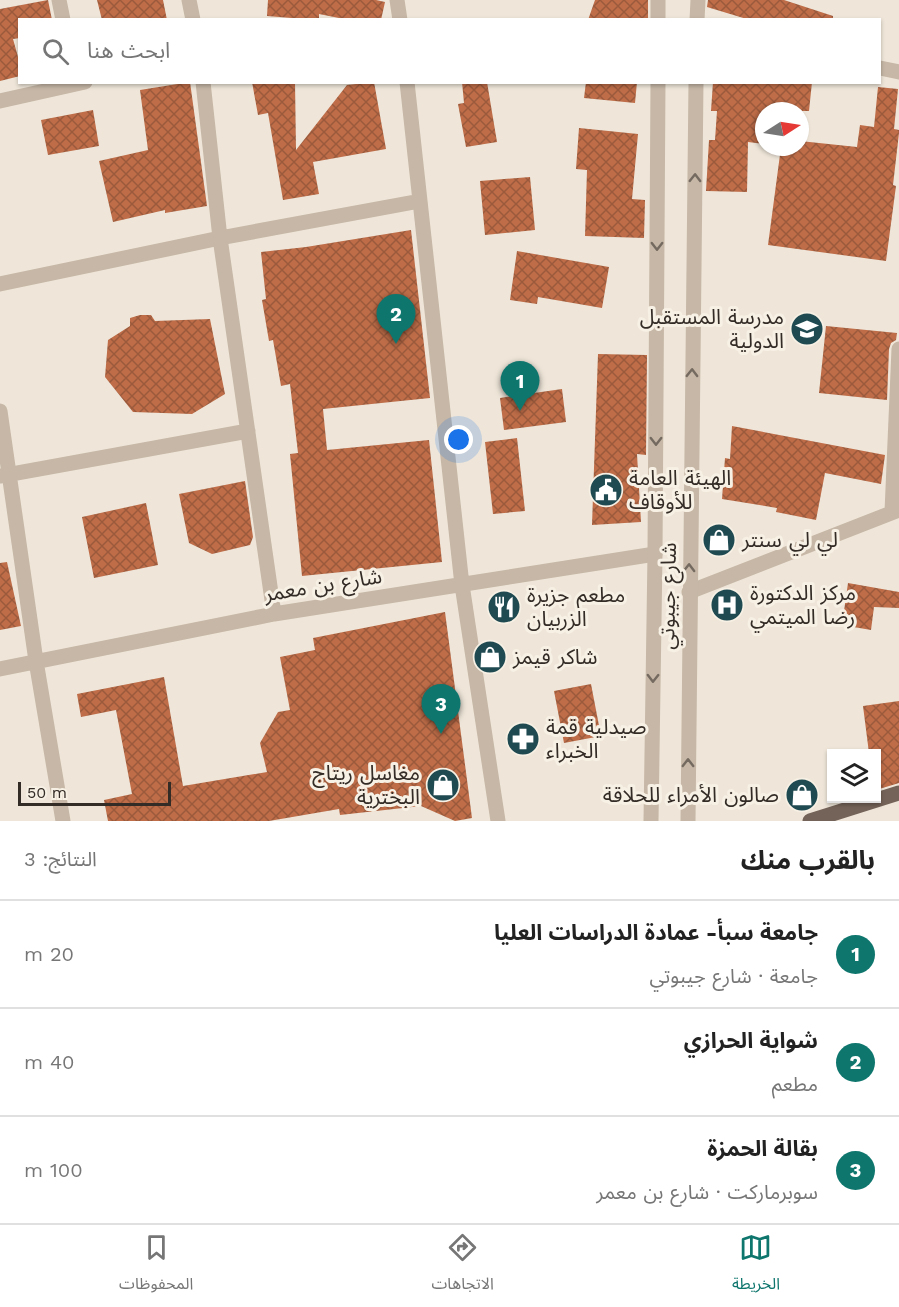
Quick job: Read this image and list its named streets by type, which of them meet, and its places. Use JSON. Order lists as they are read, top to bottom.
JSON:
{
  "streets": {
    "street": ["شارع بن معمر", "شارع جيبوتي"]
  },
  "crossings": [
    ["شارع بن معمر", "شارع جيبوتي"]
  ],
  "places": {
    "school or university": ["مدرسة المستقبل الدولية"],
    "public building": ["الهيئة العامة للأوقاف"],
    "shop": [
      "لي لي سنتر",
      "شاكر قيمز",
      "مغاسل ريتاج البخترية",
      "صالون الأمراء للحلاقة"
    ],
    "hospital": ["مركز الدكتورة رضا الميتمي"],
    "restaurant": ["مطعم جزيرة الزربيان"],
    "pharmacy": ["صيدلية قمة الخبراء"]
  },
  "scale_bar": "50 m",
  "north": "right",
  "page": {
    "search": "ابحث هنا",
    "pins": ["2", "1", "3"],
    "scale": "50 m",
    "heading": ["بالقرب منك", "النتائج: 3"],
    "list": [
      {
        "mark": "1",
        "name": "جامعة سبأ- عمادة الدراسات العليا",
        "note": "جامعة · شارع جيبوتي",
        "value": "20 m"
      },
      {
        "mark": "2",
        "name": "شواية الحرازي",
        "note": "مطعم",
        "value": "40 m"
      },
      {
        "mark": "3",
        "name": "بقالة الحمزة",
        "note": "سوبرماركت · شارع بن معمر",
        "value": "100 m"
      }
    ],
    "nav": ["الخريطة", "الاتجاهات", "المحفوظات"]
  }
}
